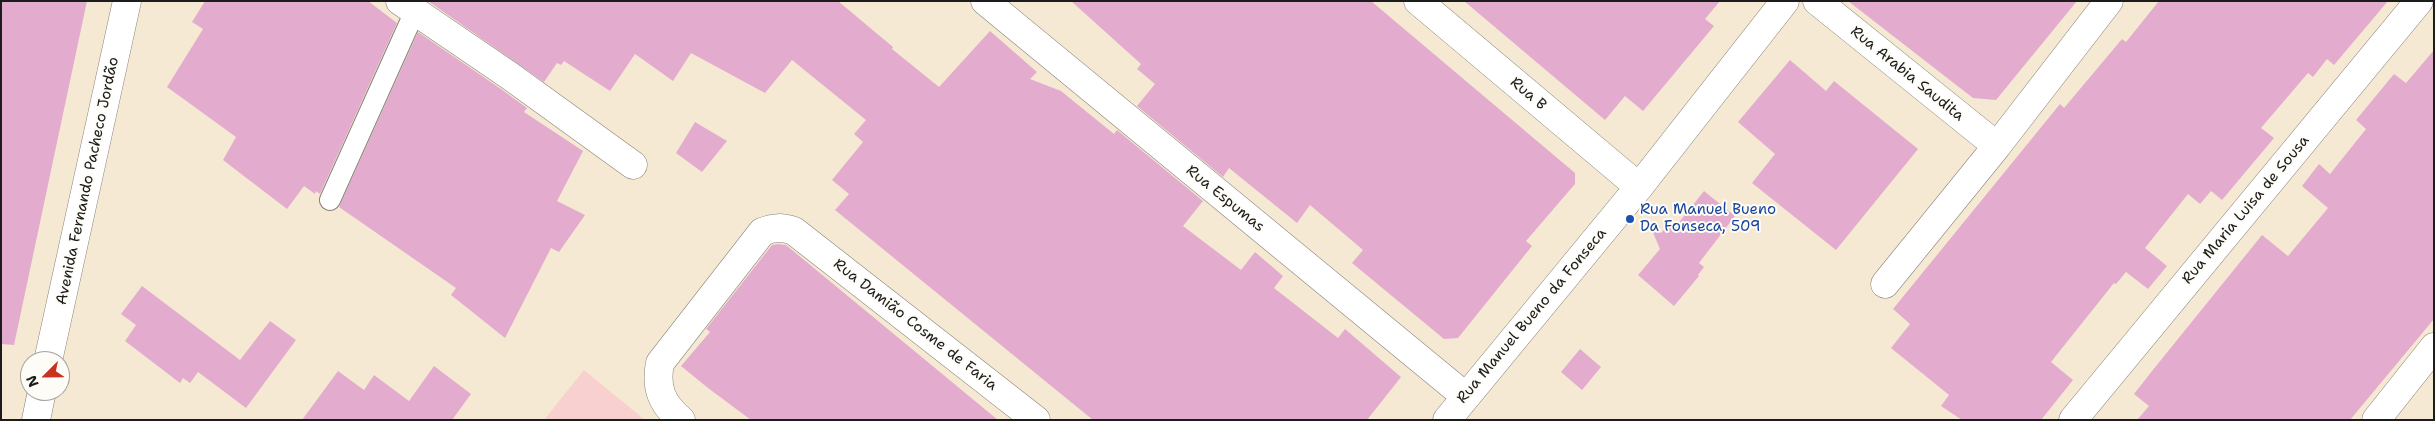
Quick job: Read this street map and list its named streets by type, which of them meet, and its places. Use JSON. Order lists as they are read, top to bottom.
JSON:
{
  "streets": {
    "street": [
      "Rua Arabia Saudita",
      "Rua B",
      "Avenida Fernando Pacheco Jordão",
      "Rua Espumas",
      "Rua Maria Luisa de Sousa",
      "Rua Manuel Bueno da Fonseca",
      "Rua Damião Cosme de Faria"
    ]
  },
  "crossings": [
    ["Rua B", "Rua Manuel Bueno da Fonseca"],
    ["Rua Espumas", "Rua Manuel Bueno da Fonseca"]
  ],
  "places": ["Rua Manuel Bueno Da Fonseca, 509"],
  "north": "bottom left"
}
